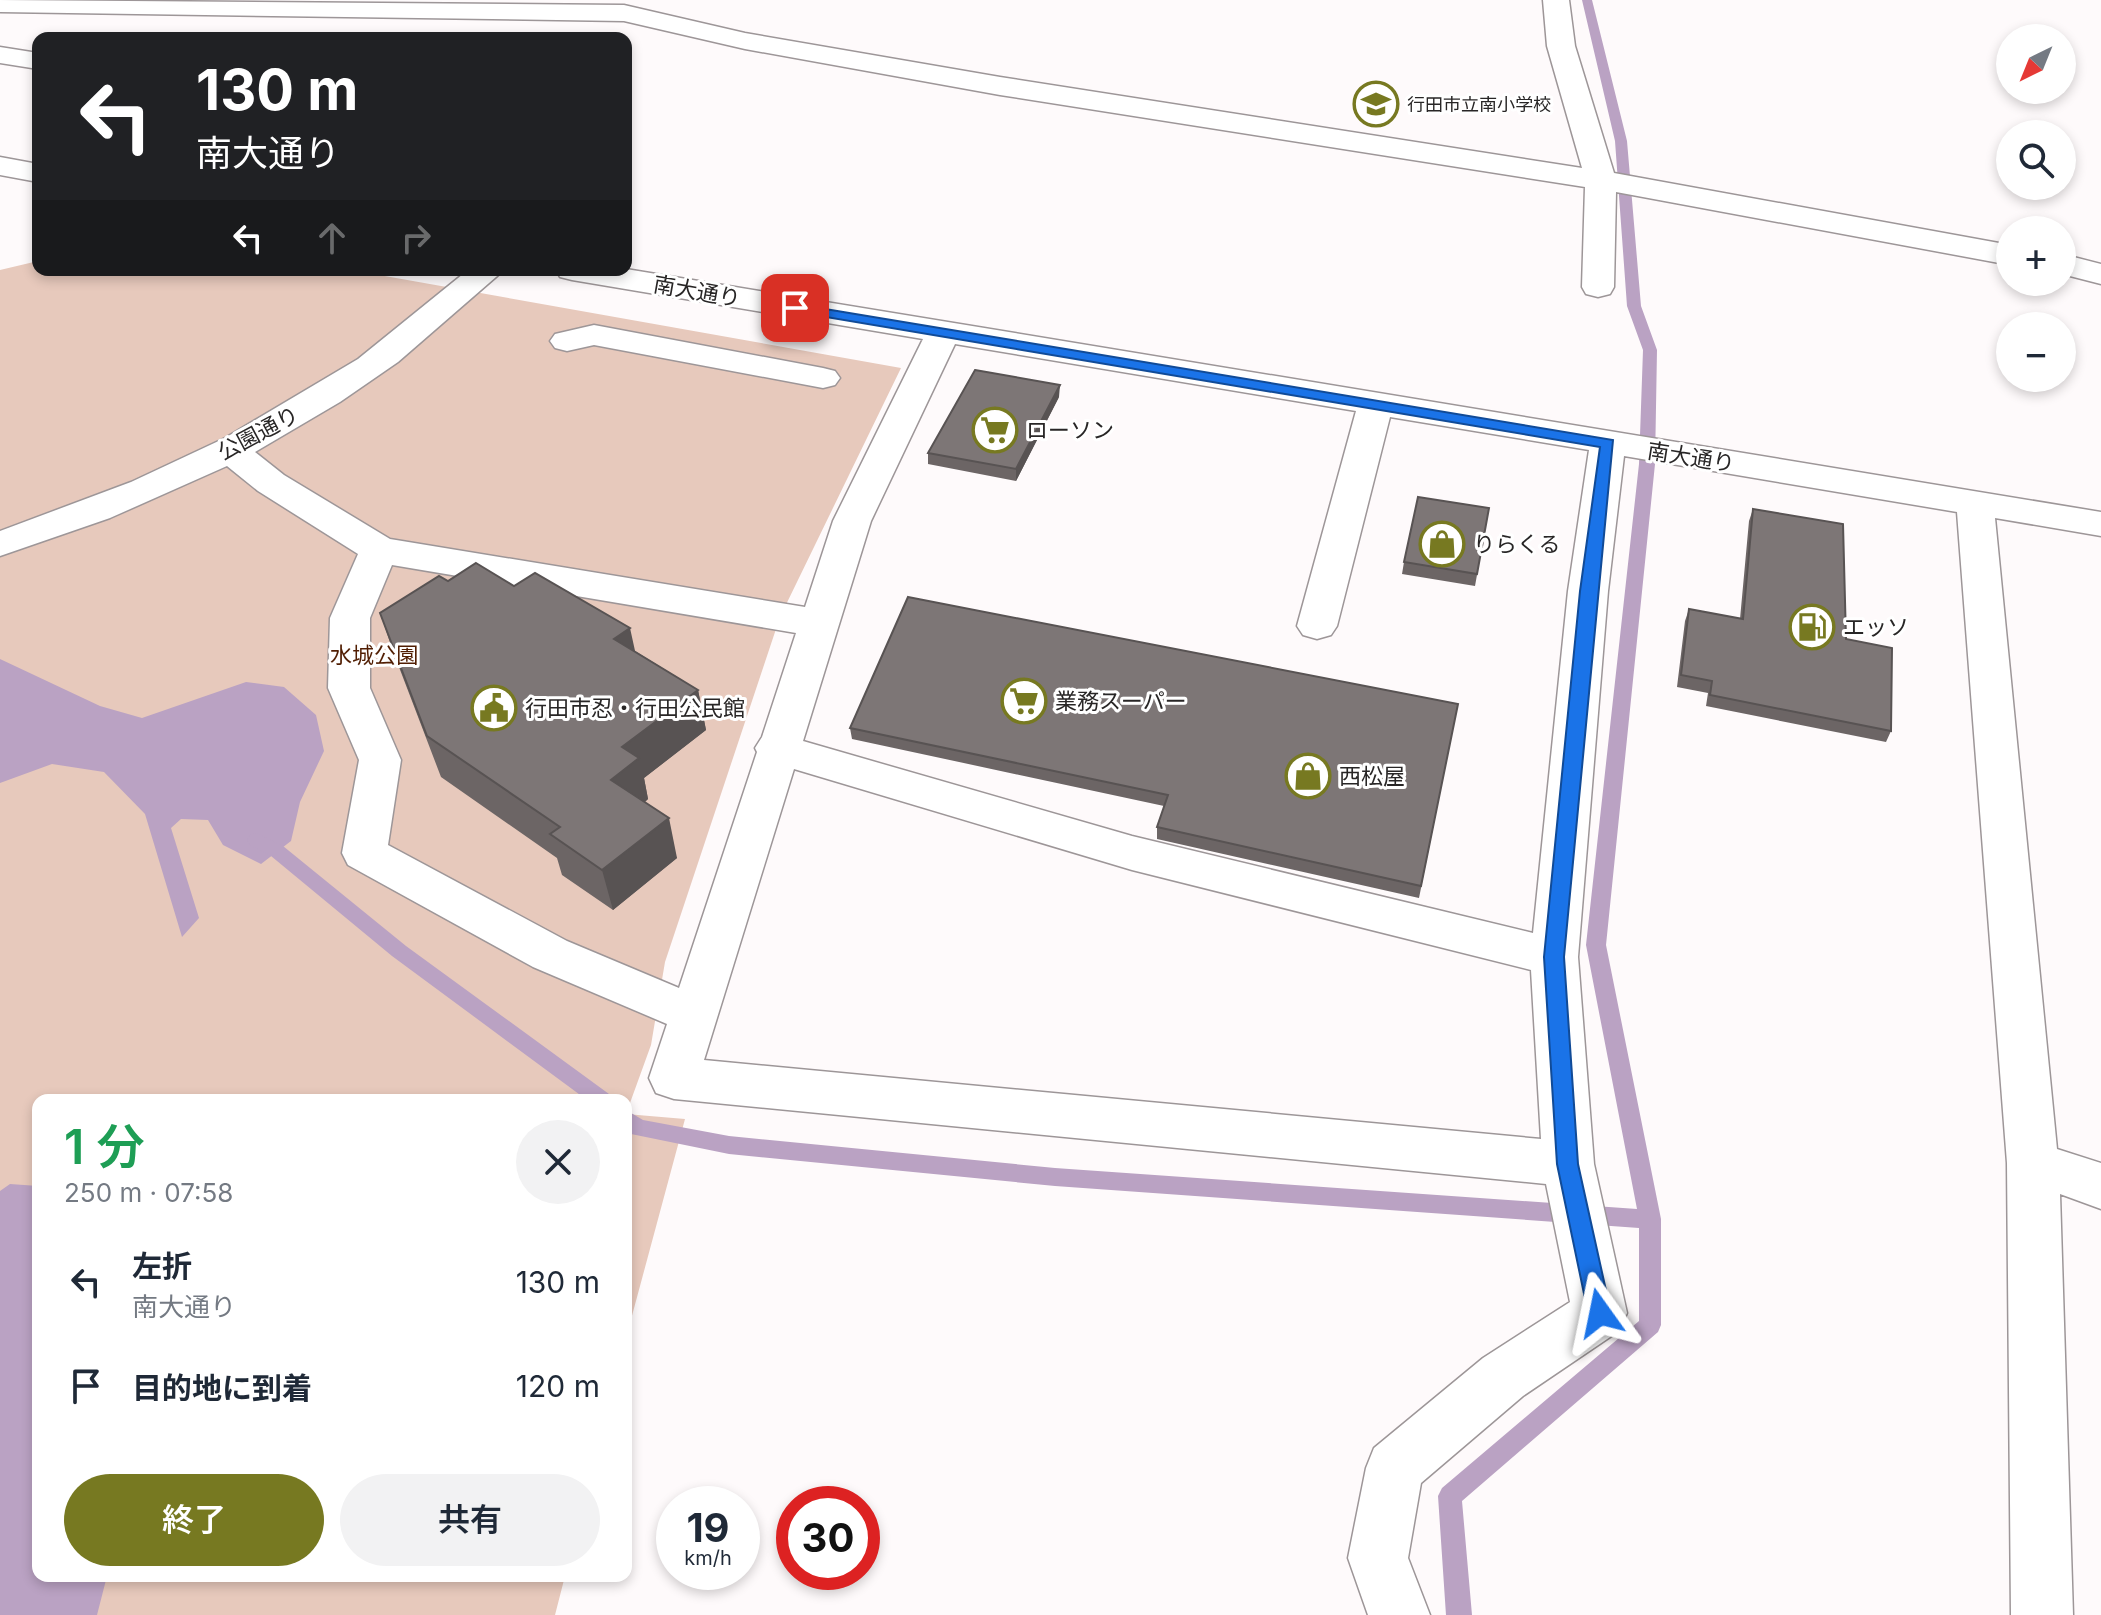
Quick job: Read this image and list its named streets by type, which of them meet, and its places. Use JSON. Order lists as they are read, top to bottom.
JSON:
{
  "streets": {
    "street": ["南大通り", "公園通り"]
  },
  "parks": ["水城公園"],
  "places": {
    "school or university": ["行田市立南小学校"],
    "supermarket": ["ローソン", "業務スーパー"],
    "shop": ["りらくる", "西松屋"],
    "fuel station": ["エッソ"],
    "public building": ["行田市忍・行田公民館"]
  },
  "north": "bottom left",
  "page": {
    "map_buttons": ["+", "−"],
    "turn": ["130 m", "南大通り"],
    "heading": ["1 分", "250 m · 07:58"],
    "list": [
      {
        "name": "左折",
        "note": "南大通り",
        "value": "130 m"
      },
      {
        "name": "目的地に到着",
        "value": "120 m"
      }
    ],
    "buttons": ["終了", "共有"],
    "speed": "19 km/h",
    "limit": "30"
  }
}
